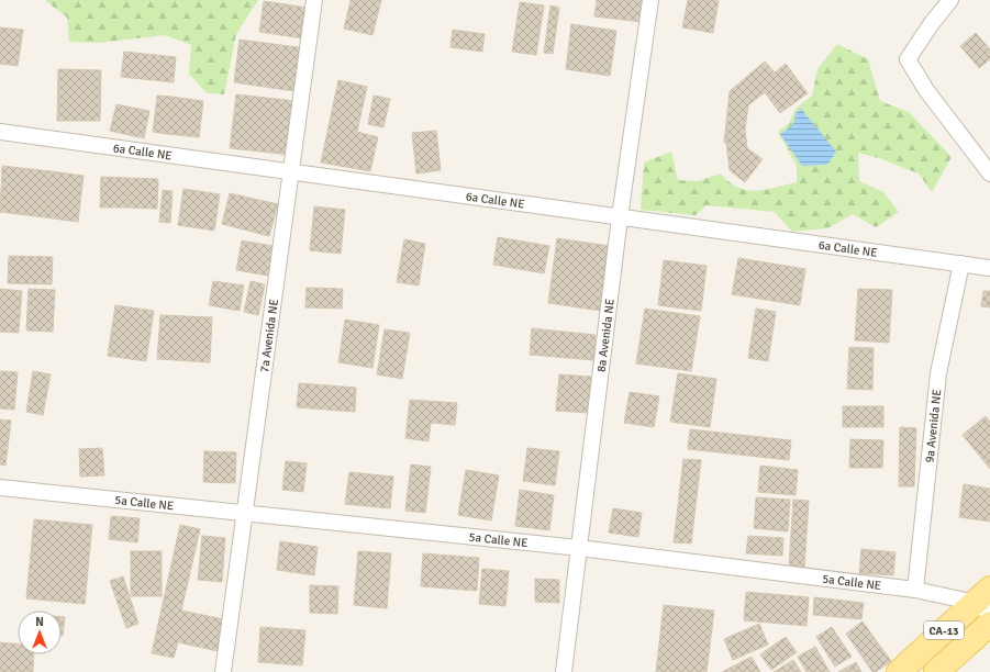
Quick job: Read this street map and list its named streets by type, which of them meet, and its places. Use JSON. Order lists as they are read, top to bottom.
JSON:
{
  "streets": {
    "main road": ["CA-13"],
    "street": [
      "6a Calle NE",
      "7a Avenida NE",
      "8a Avenida NE",
      "9a Avenida NE",
      "5a Calle NE"
    ]
  },
  "crossings": [
    ["6a Calle NE", "7a Avenida NE"],
    ["6a Calle NE", "8a Avenida NE"],
    ["6a Calle NE", "9a Avenida NE"],
    ["7a Avenida NE", "5a Calle NE"],
    ["8a Avenida NE", "5a Calle NE"],
    ["9a Avenida NE", "5a Calle NE"],
    ["5a Calle NE", "CA-13"]
  ],
  "north": "top"
}
